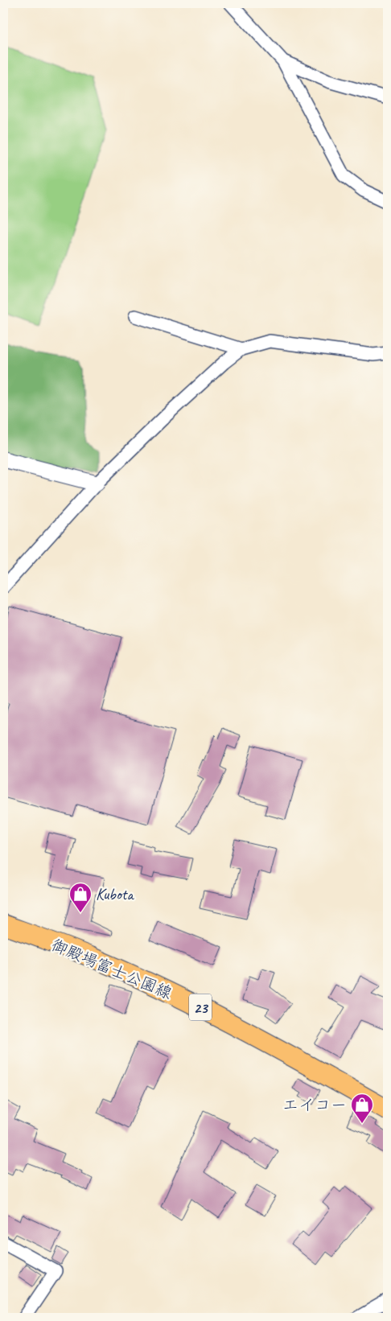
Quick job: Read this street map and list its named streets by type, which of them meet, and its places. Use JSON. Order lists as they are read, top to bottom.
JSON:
{
  "streets": {
    "main road": ["御殿場富士公園線", "23"]
  },
  "places": {
    "shop": ["Kubota", "エイコー"]
  }
}
